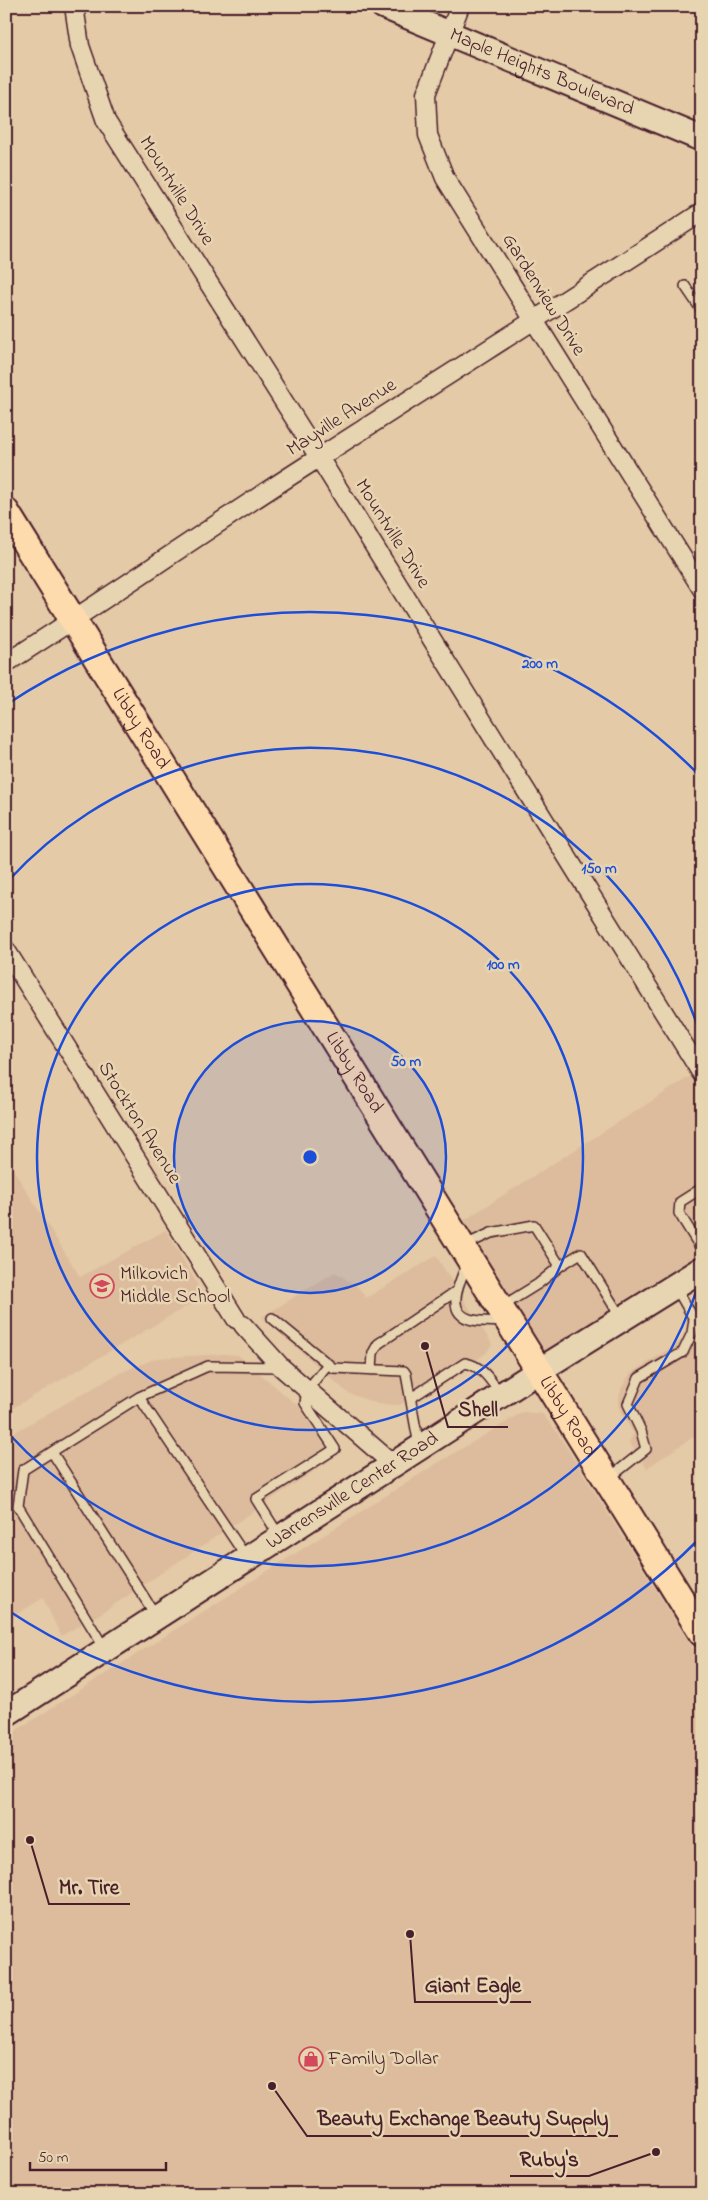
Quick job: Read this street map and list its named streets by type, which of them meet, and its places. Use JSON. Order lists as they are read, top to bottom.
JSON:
{
  "streets": {
    "main road": ["Maple Heights Boulevard", "Libby Road", "Warrensville Center Road"],
    "street": [
      "Mountville Drive",
      "Gardenview Drive",
      "Mayville Avenue",
      "Stockton Avenue"
    ]
  },
  "crossings": [
    ["Maple Heights Boulevard", "Gardenview Drive"],
    ["Mountville Drive", "Mayville Avenue"],
    ["Gardenview Drive", "Mayville Avenue"],
    ["Mayville Avenue", "Libby Road"],
    ["Libby Road", "Warrensville Center Road"],
    ["Stockton Avenue", "Warrensville Center Road"]
  ],
  "places": {
    "school or university": ["Milkovich Middle School"],
    "other": [
      "Shell",
      "Mr. Tire",
      "Giant Eagle",
      "Beauty Exchange Beauty Supply",
      "Ruby's"
    ],
    "shop": ["Family Dollar"]
  },
  "scale_bar": "50 m",
  "rings": [
    "200 m",
    "150 m",
    "100 m",
    "50 m"
  ]
}
